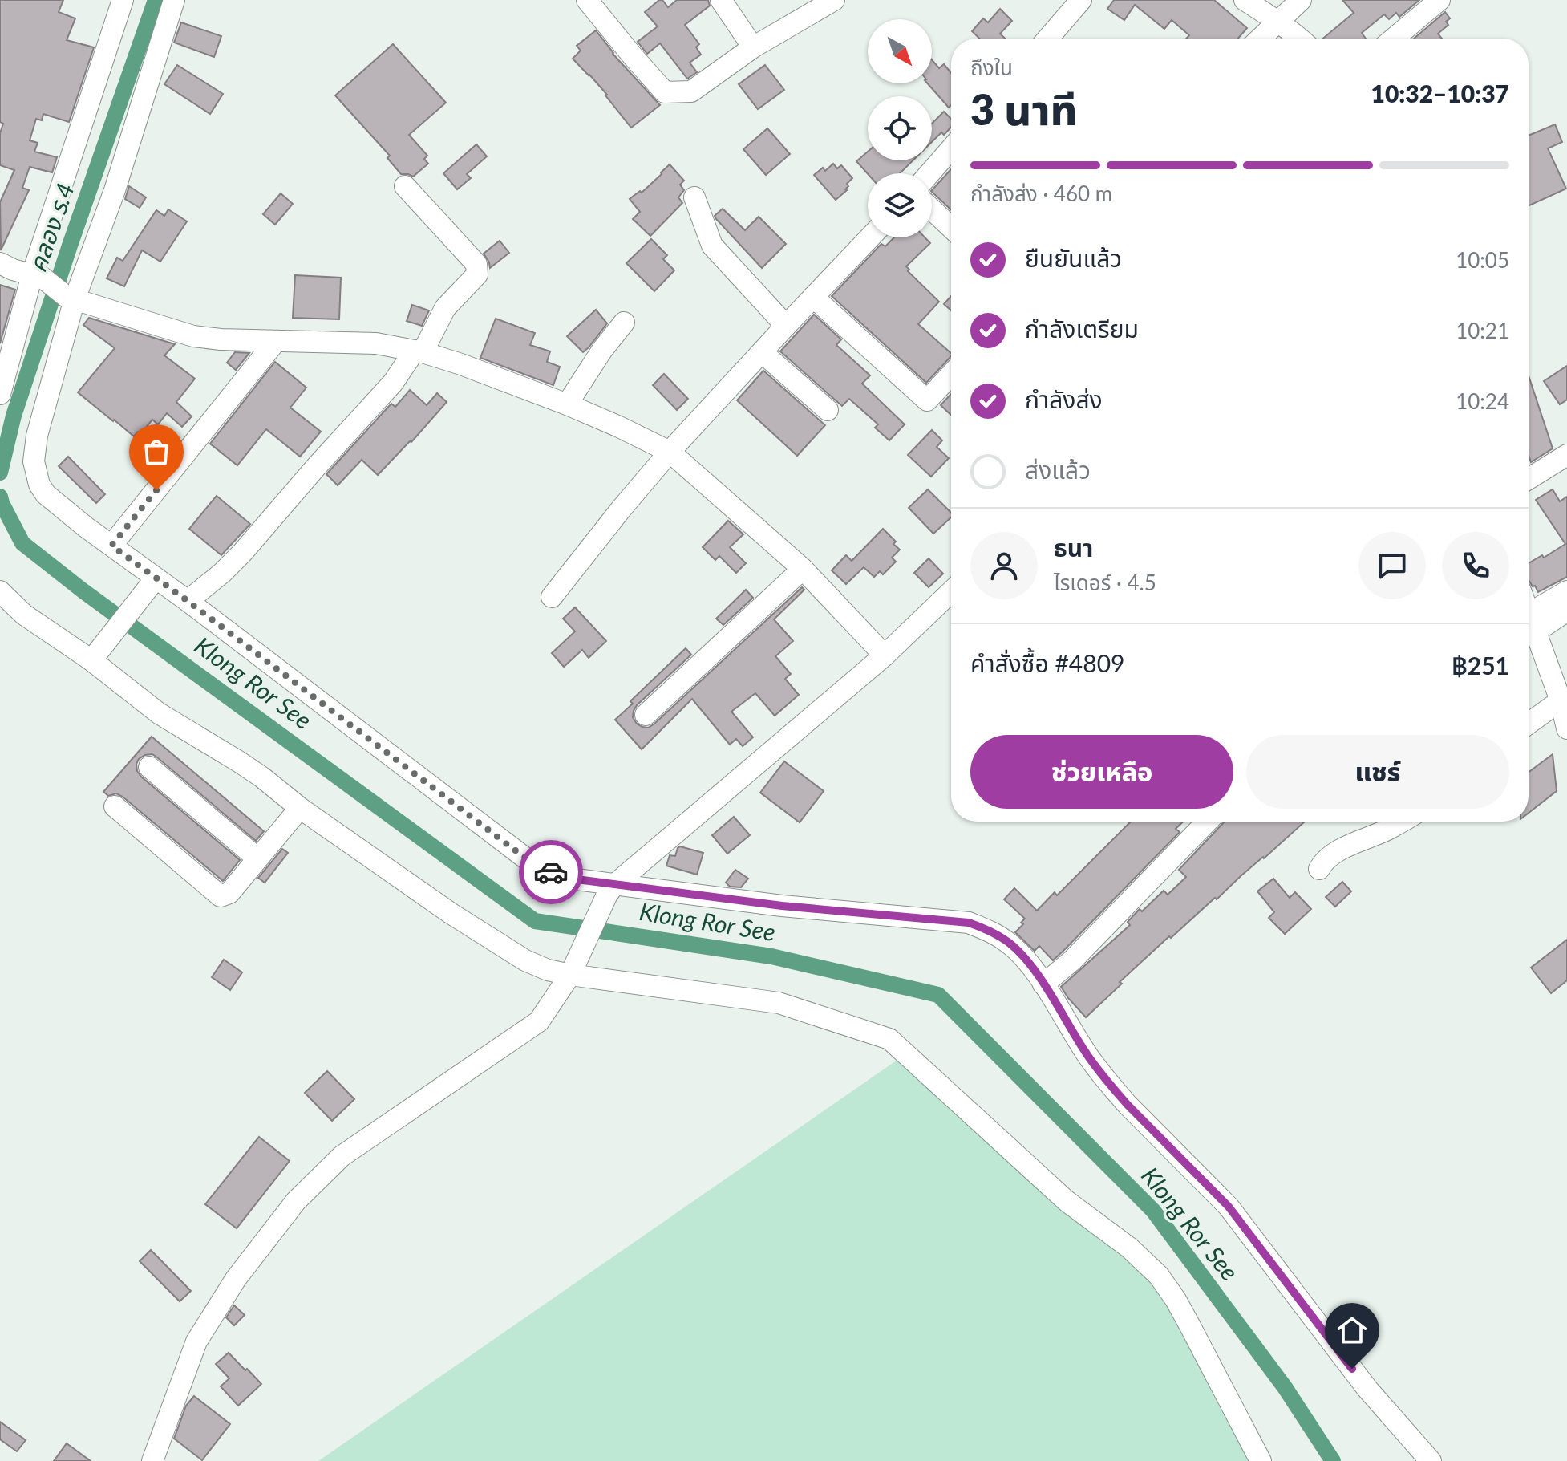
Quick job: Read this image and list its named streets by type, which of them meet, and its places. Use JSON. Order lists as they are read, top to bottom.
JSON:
{
  "water": ["คลอง ร.4", "Klong Ror See"],
  "north": "bottom right",
  "page": {
    "heading": ["3 นาที", "ถึงใน", "10:32–10:37"],
    "panel": [
      "ธนา",
      "ไรเดอร์ · 4.5",
      "คำสั่งซื้อ #4809",
      "฿251"
    ],
    "bar": "กำลังส่ง · 460 m",
    "list": [
      ["ยืนยันแล้ว", "10:05"],
      ["กำลังเตรียม", "10:21"],
      ["กำลังส่ง", "10:24"],
      "ส่งแล้ว"
    ],
    "buttons": ["ช่วยเหลือ", "แชร์"]
  }
}
